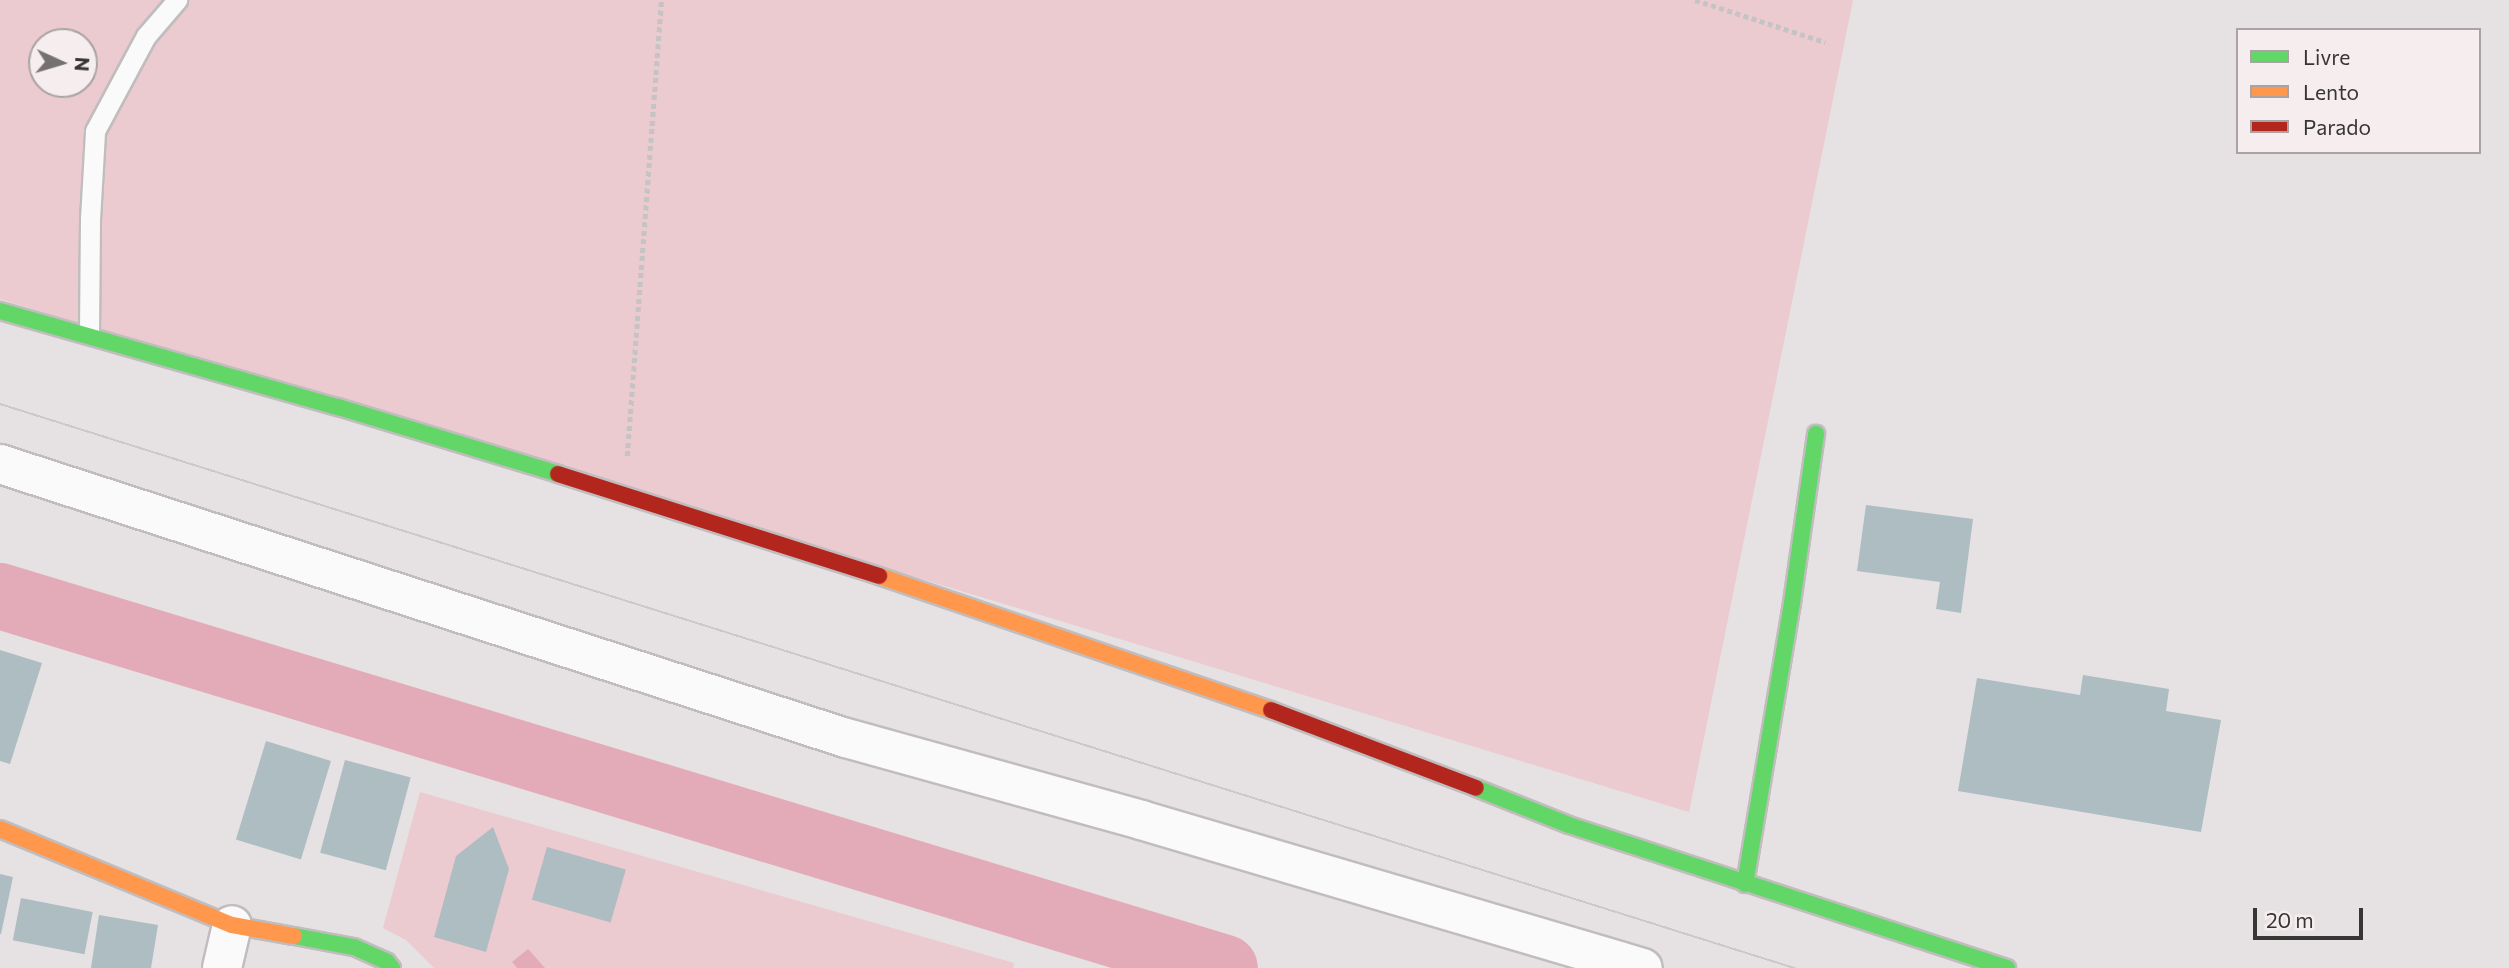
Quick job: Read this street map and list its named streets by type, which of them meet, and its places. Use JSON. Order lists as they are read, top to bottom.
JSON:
{
  "legend": ["Livre", "Lento", "Parado"],
  "scale_bar": "20 m",
  "north": "right"
}
